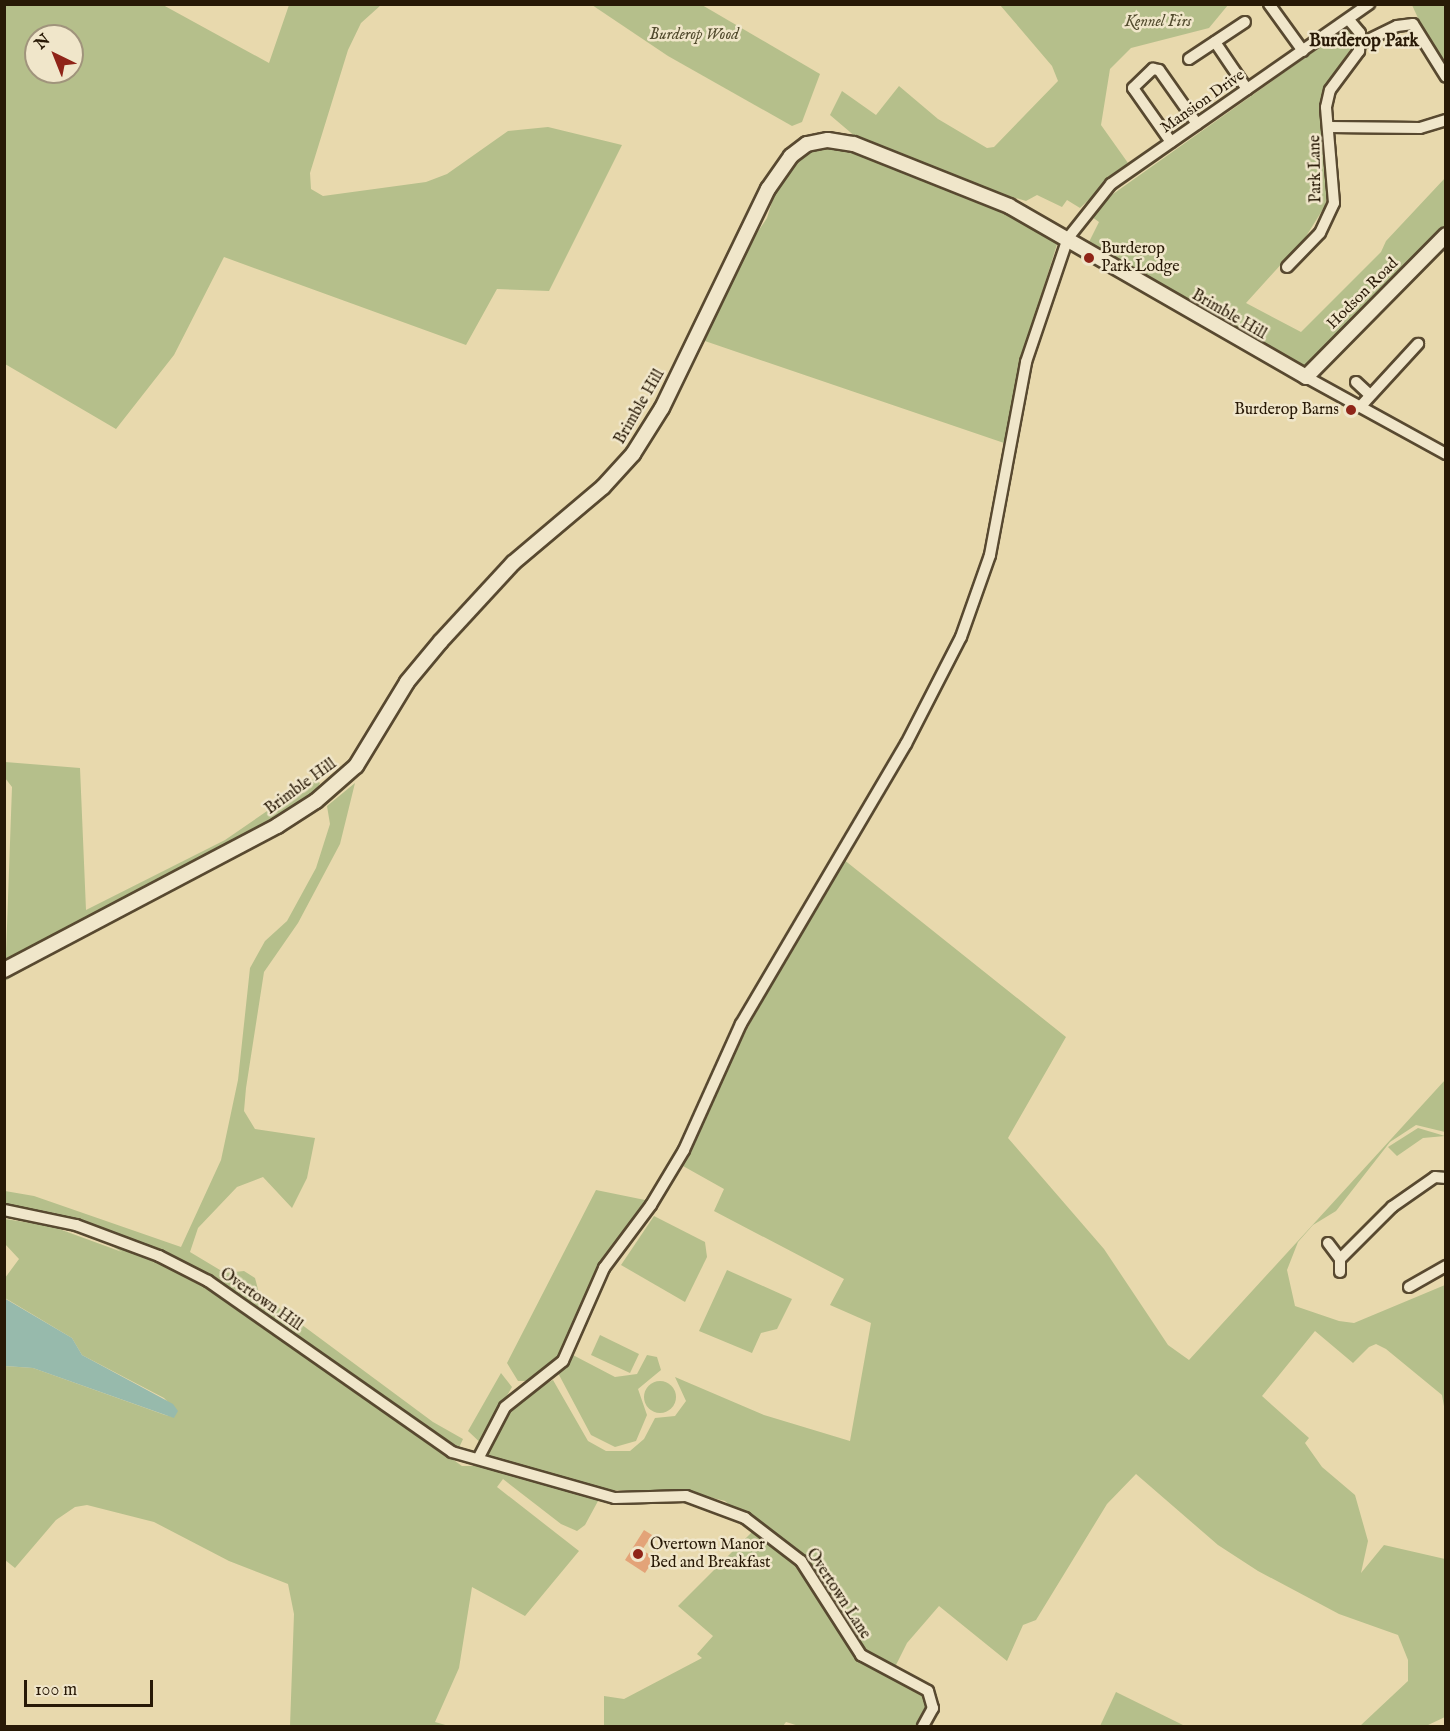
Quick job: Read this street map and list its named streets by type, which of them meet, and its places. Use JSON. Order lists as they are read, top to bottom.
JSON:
{
  "streets": {
    "main road": ["Hodson Road", "Brimble Hill"],
    "street": [
      "Mansion Drive",
      "Park Lane",
      "Overtown Hill",
      "Overtown Lane"
    ]
  },
  "crossings": [
    ["Mansion Drive", "Brimble Hill"],
    ["Mansion Drive", "Overtown Hill"],
    ["Mansion Drive", "Overtown Lane"],
    ["Hodson Road", "Brimble Hill"],
    ["Overtown Hill", "Overtown Lane"]
  ],
  "districts": ["Burderop Park"],
  "parks": ["Kennel Firs", "Burderop Wood"],
  "places": ["Burderop Park Lodge", "Burderop Barns", "Overtown Manor Bed and Breakfast"],
  "scale_bar": "100 m",
  "north": "top left"
}
